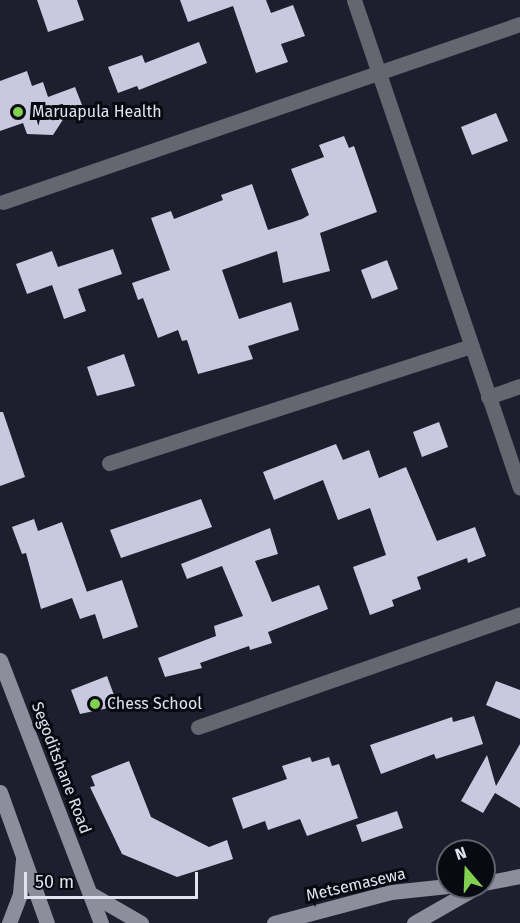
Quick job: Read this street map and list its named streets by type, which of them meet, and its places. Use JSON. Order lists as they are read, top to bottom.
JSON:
{
  "streets": {
    "main road": ["Segoditshane Road", "Metsemasewa"]
  },
  "places": ["Maruapula Health", "Chess School"],
  "scale_bar": "50 m",
  "north": "top"
}
